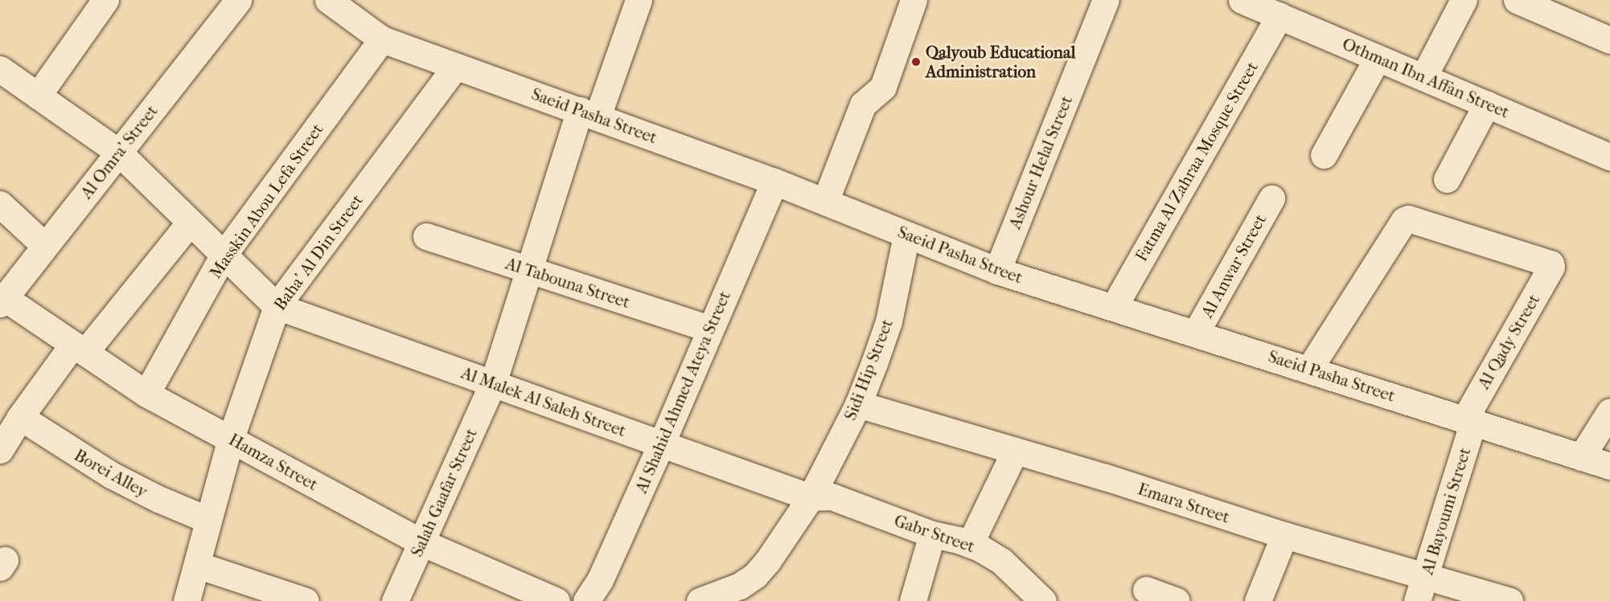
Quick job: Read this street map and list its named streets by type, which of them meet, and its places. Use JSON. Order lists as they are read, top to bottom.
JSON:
{
  "streets": {
    "street": [
      "Othman Ibn Affan Street",
      "Saeid Pasha Street",
      "Al Omra' Street",
      "Fatma Al Zahraa Mosque Street",
      "Ashour Helal Street",
      "Masskin Abou Lefa Street",
      "Baha' Al Din Street",
      "Al Anwar Street",
      "Al Tabouna Street",
      "Al Qady Street",
      "Sidi Hip Street",
      "Al Shahid Ahmed Ateya Street",
      "Al Malek Al Saleh Street",
      "Hamza Street",
      "Borei Alley",
      "Salah Gaafar Street",
      "Emara Street",
      "Al Bayoumi Street",
      "Gabr Street"
    ]
  },
  "crossings": [
    ["Othman Ibn Affan Street", "Fatma Al Zahraa Mosque Street"],
    ["Saeid Pasha Street", "Fatma Al Zahraa Mosque Street"],
    ["Saeid Pasha Street", "Ashour Helal Street"],
    ["Saeid Pasha Street", "Masskin Abou Lefa Street"],
    ["Saeid Pasha Street", "Baha' Al Din Street"],
    ["Saeid Pasha Street", "Al Anwar Street"],
    ["Saeid Pasha Street", "Al Qady Street"],
    ["Saeid Pasha Street", "Sidi Hip Street"],
    ["Saeid Pasha Street", "Al Shahid Ahmed Ateya Street"],
    ["Saeid Pasha Street", "Salah Gaafar Street"],
    ["Saeid Pasha Street", "Al Bayoumi Street"],
    ["Al Omra' Street", "Hamza Street"],
    ["Masskin Abou Lefa Street", "Hamza Street"],
    ["Baha' Al Din Street", "Al Malek Al Saleh Street"],
    ["Baha' Al Din Street", "Hamza Street"],
    ["Baha' Al Din Street", "Borei Alley"],
    ["Al Tabouna Street", "Al Shahid Ahmed Ateya Street"],
    ["Al Tabouna Street", "Salah Gaafar Street"],
    ["Al Qady Street", "Al Bayoumi Street"],
    ["Sidi Hip Street", "Al Malek Al Saleh Street"],
    ["Sidi Hip Street", "Emara Street"],
    ["Sidi Hip Street", "Gabr Street"],
    ["Al Shahid Ahmed Ateya Street", "Al Malek Al Saleh Street"],
    ["Al Malek Al Saleh Street", "Salah Gaafar Street"],
    ["Al Malek Al Saleh Street", "Gabr Street"],
    ["Hamza Street", "Salah Gaafar Street"],
    ["Emara Street", "Al Bayoumi Street"]
  ],
  "places": ["Qalyoub Educational Administration"]
}
